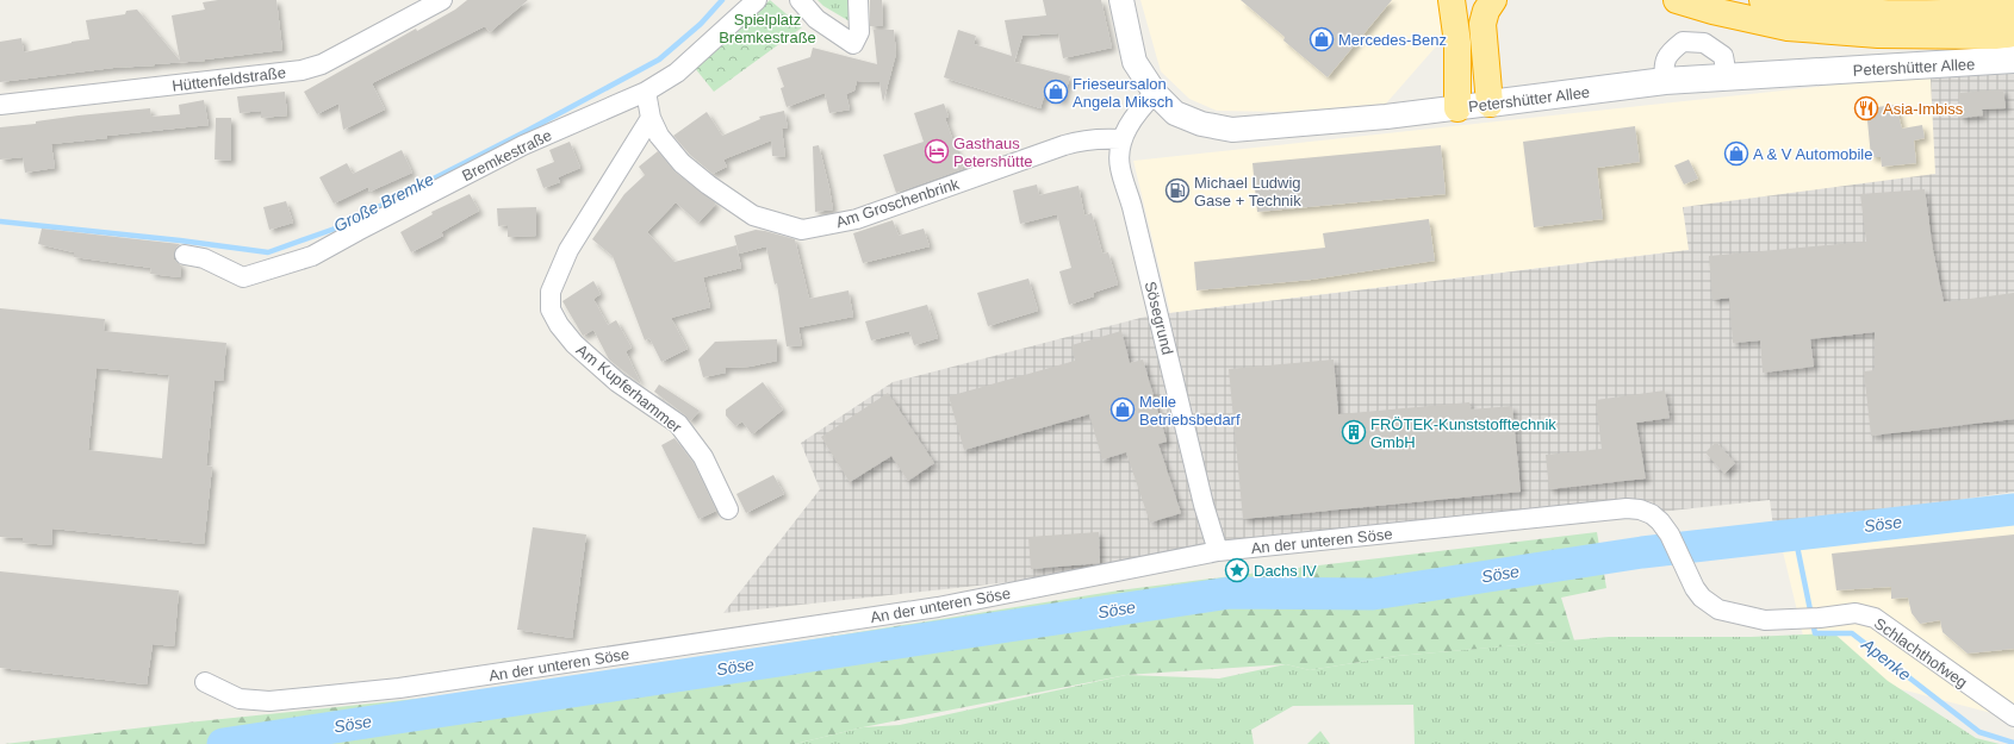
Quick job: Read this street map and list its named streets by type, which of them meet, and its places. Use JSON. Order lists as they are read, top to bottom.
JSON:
{
  "streets": {
    "main road": ["Petershütter Allee"],
    "street": [
      "Hüttenfeldstraße",
      "Bremkestraße",
      "Am Groschenbrink",
      "Sösegrund",
      "Am Kupferhammer",
      "An der unteren Söse",
      "Schlachthofweg"
    ]
  },
  "crossings": [
    ["Petershütter Allee", "Sösegrund"],
    ["Bremkestraße", "Am Groschenbrink"],
    ["Am Groschenbrink", "Sösegrund"],
    ["Am Groschenbrink", "Am Kupferhammer"],
    ["Sösegrund", "An der unteren Söse"],
    ["An der unteren Söse", "Schlachthofweg"]
  ],
  "water": ["Große Bremke", "Söse", "Apenke"],
  "parks": ["Spielplatz Bremkestraße"],
  "places": {
    "shop": [
      "Mercedes-Benz",
      "Frieseursalon Angela Miksch",
      "A & V Automobile",
      "Melle Betriebsbedarf"
    ],
    "restaurant": ["Asia-Imbiss"],
    "hotel": ["Gasthaus Petershütte"],
    "fuel station": ["Michael Ludwig Gase + Technik"],
    "building": ["FRÖTEK-Kunststofftechnik GmbH"],
    "place": ["Dachs IV"]
  }
}
